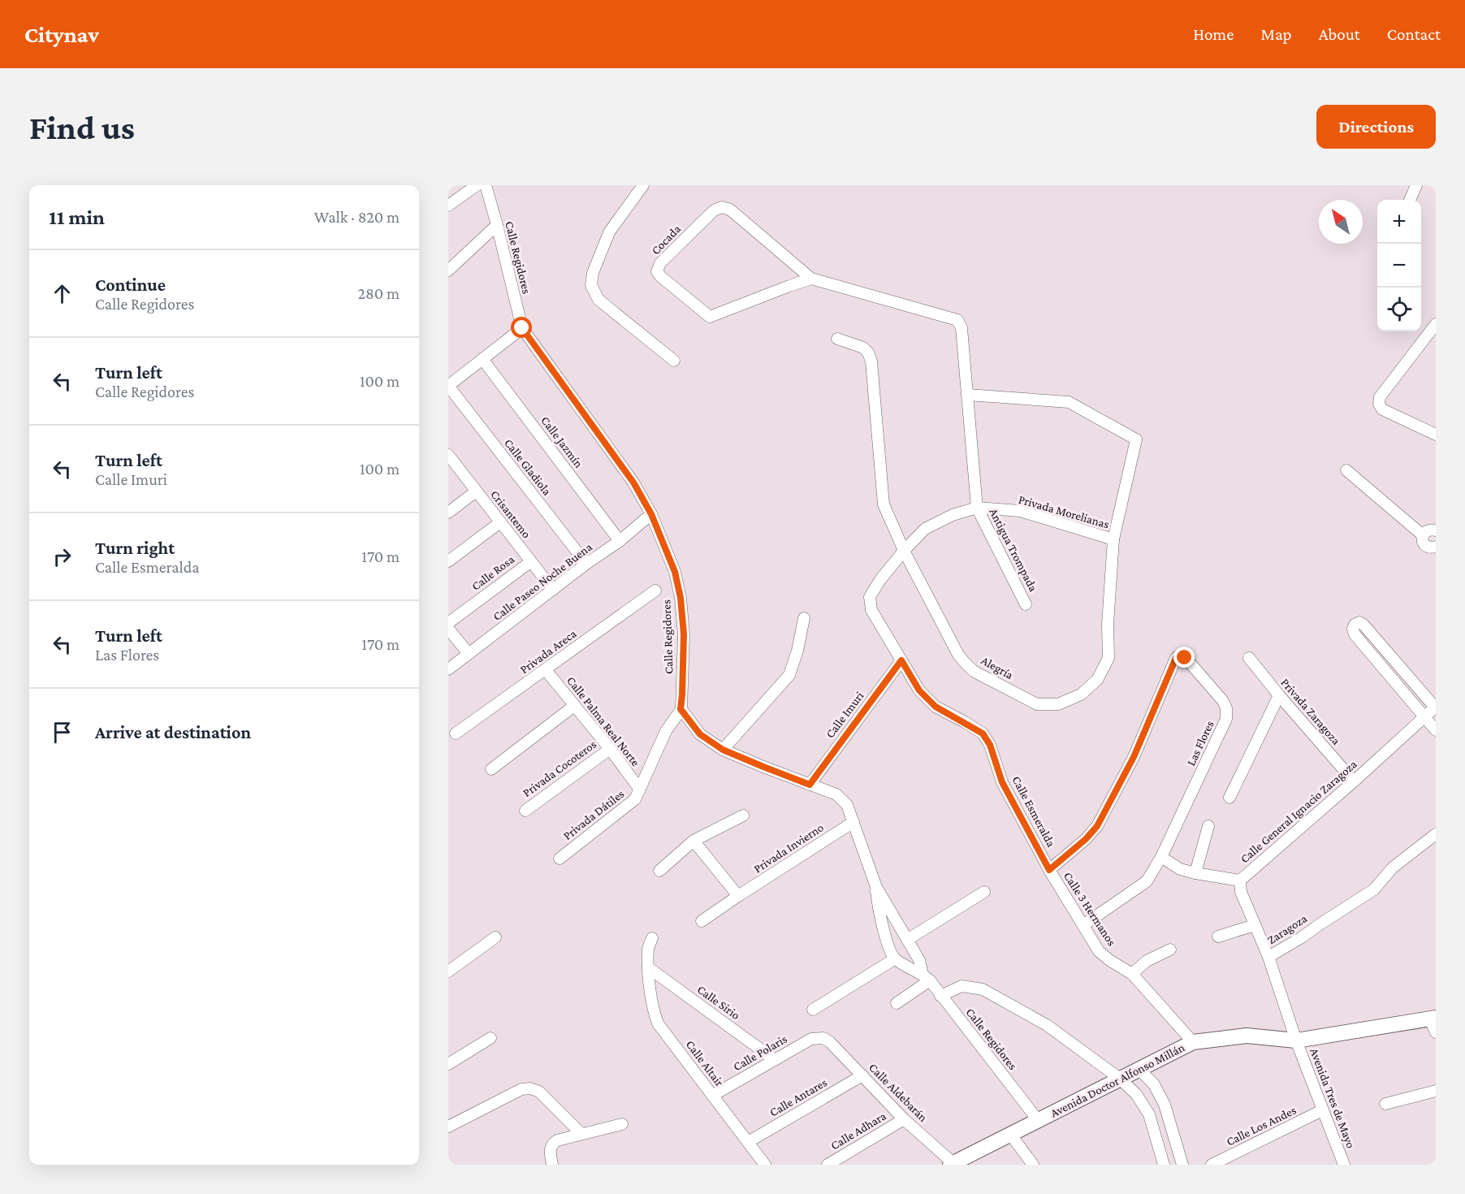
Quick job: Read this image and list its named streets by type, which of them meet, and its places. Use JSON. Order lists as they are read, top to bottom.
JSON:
{
  "streets": {
    "main road": ["Avenida Doctor Alfonso Millán"],
    "street": [
      "Cocada",
      "Calle Regidores",
      "Calle Jazmín",
      "Calle Gladiola",
      "Privada Morelianas",
      "Crisantemo",
      "Antigua Trompada",
      "Calle Rosa",
      "Calle Paseo Noche Buena",
      "Privada Areca",
      "Alegría",
      "Privada Zaragoza",
      "Calle Imuri",
      "Calle Palma Real Norte",
      "Las Flores",
      "Privada Cocoteros",
      "Calle Esmeralda",
      "Calle General Ignacio Zaragoza",
      "Privada Dátiles",
      "Privada Invierno",
      "Calle 3 Hermanos",
      "Zaragoza",
      "Calle Sirio",
      "Calle Polaris",
      "Calle Altair",
      "Calle Aldebarán",
      "Calle Antares",
      "Avenida Tres de Mayo",
      "Calle Los Andes",
      "Calle Adhara"
    ]
  },
  "crossings": [
    ["Cocada", "Privada Morelianas"],
    ["Cocada", "Antigua Trompada"],
    ["Cocada", "Alegría"],
    ["Cocada", "Calle Esmeralda"],
    ["Calle Regidores", "Calle Paseo Noche Buena"],
    ["Calle Regidores", "Calle Imuri"],
    ["Calle Regidores", "Privada Dátiles"],
    ["Calle Regidores", "Privada Invierno"],
    ["Calle Regidores", "Avenida Doctor Alfonso Millán"],
    ["Calle Jazmín", "Calle Paseo Noche Buena"],
    ["Calle Gladiola", "Calle Paseo Noche Buena"],
    ["Privada Morelianas", "Antigua Trompada"],
    ["Privada Morelianas", "Alegría"],
    ["Privada Morelianas", "Calle Esmeralda"],
    ["Crisantemo", "Calle Rosa"],
    ["Crisantemo", "Calle Paseo Noche Buena"],
    ["Antigua Trompada", "Calle Esmeralda"],
    ["Privada Areca", "Calle Palma Real Norte"],
    ["Alegría", "Calle Esmeralda"],
    ["Privada Zaragoza", "Calle General Ignacio Zaragoza"],
    ["Calle Imuri", "Calle Esmeralda"],
    ["Calle Palma Real Norte", "Privada Cocoteros"],
    ["Calle Palma Real Norte", "Privada Dátiles"],
    ["Las Flores", "Calle Esmeralda"],
    ["Las Flores", "Calle 3 Hermanos"],
    ["Calle Esmeralda", "Calle 3 Hermanos"],
    ["Calle General Ignacio Zaragoza", "Zaragoza"],
    ["Calle General Ignacio Zaragoza", "Avenida Doctor Alfonso Millán"],
    ["Calle General Ignacio Zaragoza", "Avenida Tres de Mayo"],
    ["Calle 3 Hermanos", "Avenida Doctor Alfonso Millán"],
    ["Calle Sirio", "Calle Polaris"],
    ["Calle Sirio", "Calle Altair"],
    ["Calle Polaris", "Calle Altair"],
    ["Calle Polaris", "Calle Aldebarán"],
    ["Calle Altair", "Calle Antares"],
    ["Avenida Doctor Alfonso Millán", "Calle Aldebarán"],
    ["Avenida Doctor Alfonso Millán", "Avenida Tres de Mayo"],
    ["Calle Aldebarán", "Calle Antares"],
    ["Calle Aldebarán", "Calle Adhara"],
    ["Avenida Tres de Mayo", "Calle Los Andes"]
  ],
  "north": "top left",
  "page": {
    "header": "Citynav",
    "nav": [
      "Home",
      "Map",
      "About",
      "Contact"
    ],
    "buttons": "Directions",
    "title": "Find us",
    "heading": ["11 min", "Walk · 820 m"],
    "map_buttons": ["+", "−"],
    "list": [
      ["Continue", "Calle Regidores", "280 m"],
      ["Turn left", "Calle Regidores", "100 m"],
      ["Turn left", "Calle Imuri", "100 m"],
      ["Turn right", "Calle Esmeralda", "170 m"],
      ["Turn left", "Las Flores", "170 m"],
      "Arrive at destination"
    ]
  }
}
